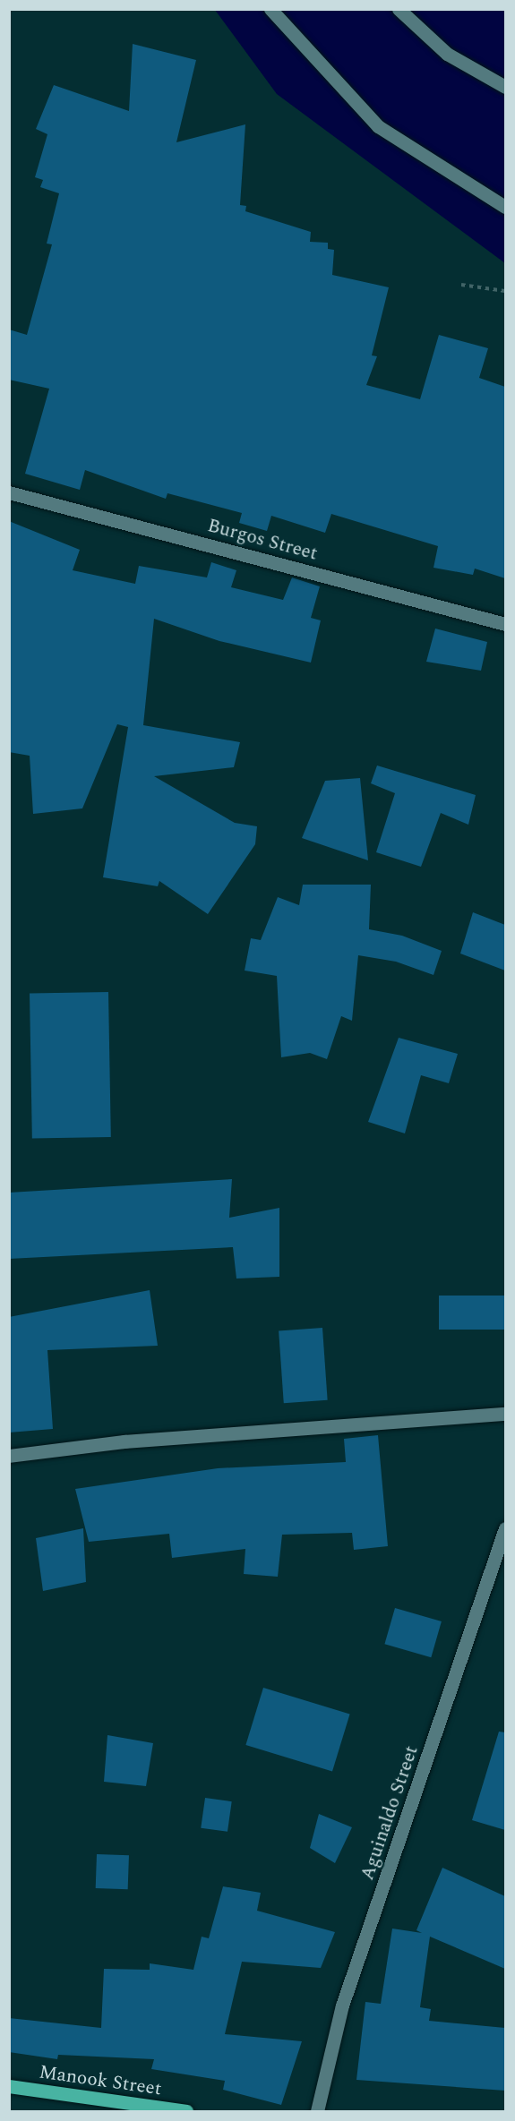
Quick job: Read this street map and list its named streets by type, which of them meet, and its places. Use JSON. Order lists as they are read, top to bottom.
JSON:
{
  "streets": {
    "main road": ["Manook Street"],
    "street": ["Burgos Street", "Aguinaldo Street"]
  }
}
